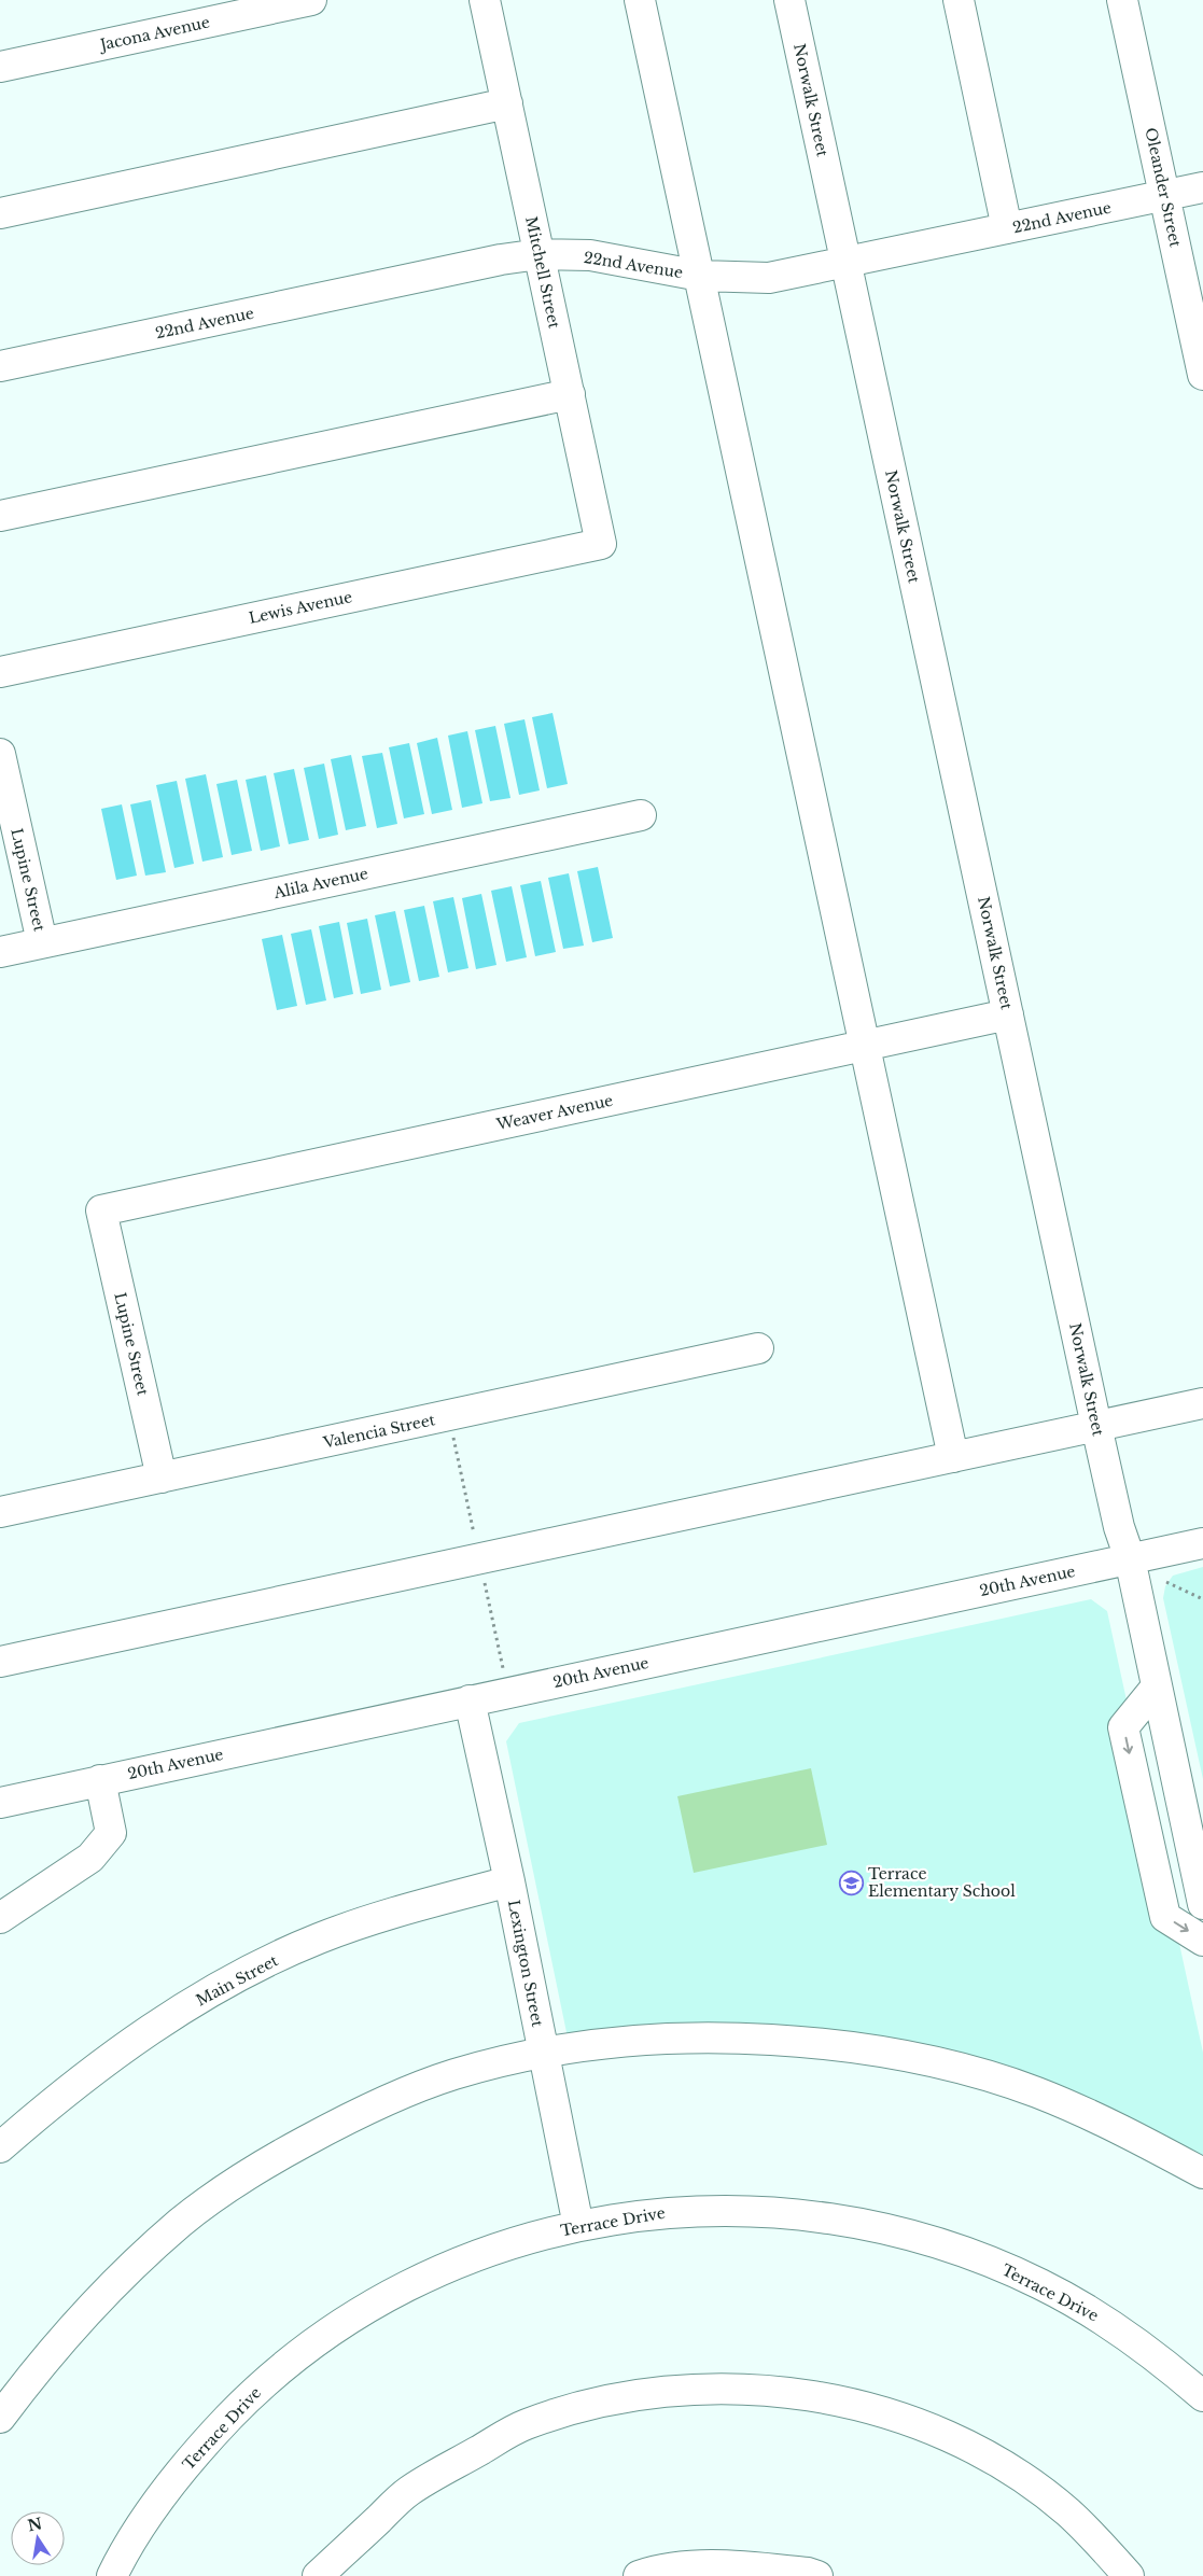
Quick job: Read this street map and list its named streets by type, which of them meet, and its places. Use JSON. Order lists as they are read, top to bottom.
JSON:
{
  "streets": {
    "street": [
      "Jacona Avenue",
      "Norwalk Street",
      "Oleander Street",
      "22nd Avenue",
      "Mitchell Street",
      "Lewis Avenue",
      "Lupine Street",
      "Alila Avenue",
      "Weaver Avenue",
      "Valencia Street",
      "20th Avenue",
      "Lexington Street",
      "Main Street",
      "Terrace Drive"
    ]
  },
  "crossings": [
    ["Norwalk Street", "22nd Avenue"],
    ["Norwalk Street", "Weaver Avenue"],
    ["Norwalk Street", "20th Avenue"],
    ["Oleander Street", "22nd Avenue"],
    ["22nd Avenue", "Mitchell Street"],
    ["Mitchell Street", "Lewis Avenue"],
    ["Lupine Street", "Alila Avenue"],
    ["Lupine Street", "Weaver Avenue"],
    ["Lupine Street", "Valencia Street"],
    ["20th Avenue", "Lexington Street"],
    ["Lexington Street", "Main Street"],
    ["Lexington Street", "Terrace Drive"]
  ],
  "places": {
    "school or university": ["Terrace Elementary School"]
  },
  "north": "top"
}
